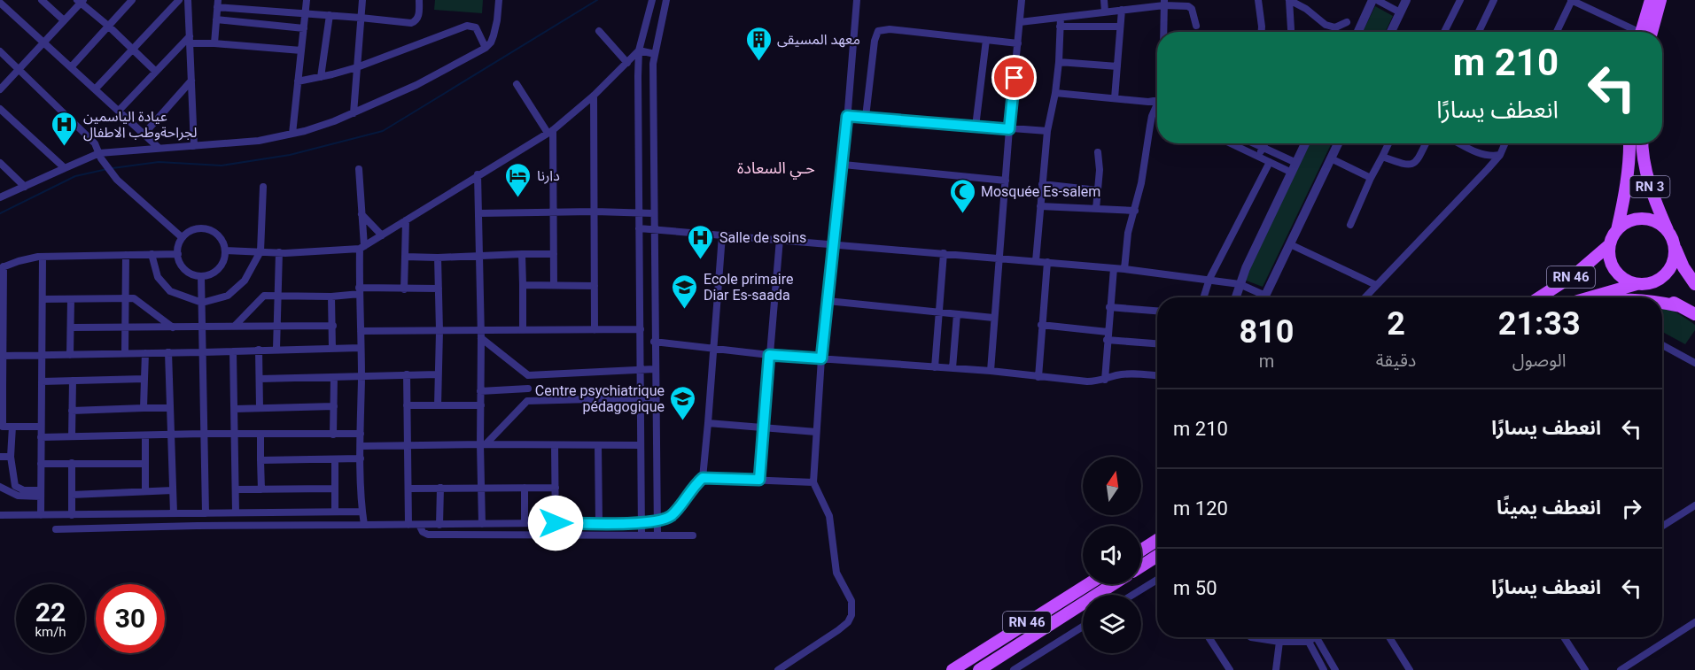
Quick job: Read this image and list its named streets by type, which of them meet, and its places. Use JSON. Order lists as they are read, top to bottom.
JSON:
{
  "streets": {
    "main road": ["RN 3", "RN 46"]
  },
  "crossings": [
    ["RN 3", "RN 46"]
  ],
  "districts": ["حـي السعادة"],
  "places": {
    "building": ["معهد المسيقى"],
    "hospital": ["عيادة الياسمين لجراحةوطب الاطفال", "Salle de soins"],
    "hotel": ["دارنا"],
    "mosque": ["Mosquée Es-salem"],
    "school or university": ["Ecole primaire Diar Es-saada", "Centre psychiatrique pédagogique"]
  },
  "north": "top",
  "page": {
    "turn": ["210 m", "انعطف يسارًا"],
    "eta": [
      "21:33",
      "الوصول",
      "2",
      "دقيقة",
      "810",
      "m"
    ],
    "list": [
      {
        "name": "انعطف يسارًا",
        "value": "210 m"
      },
      {
        "name": "انعطف يمينًا",
        "value": "120 m"
      },
      {
        "name": "انعطف يسارًا",
        "value": "50 m"
      }
    ],
    "speed": "22 km/h",
    "limit": "30"
  }
}
